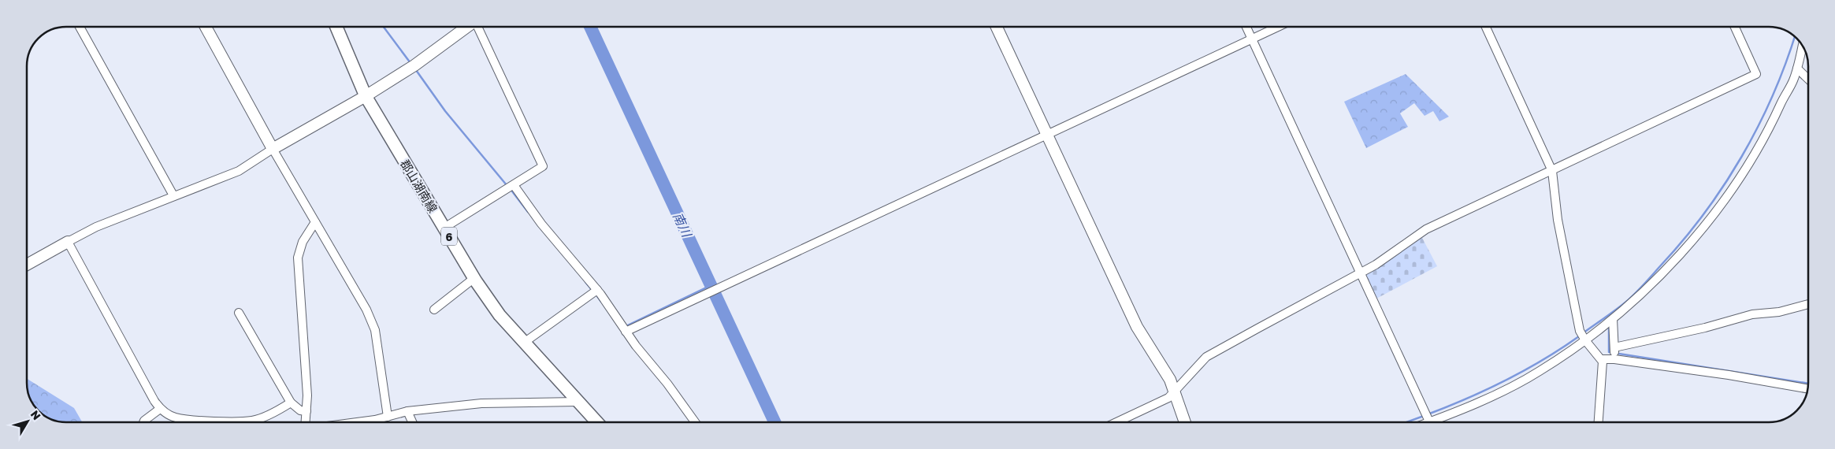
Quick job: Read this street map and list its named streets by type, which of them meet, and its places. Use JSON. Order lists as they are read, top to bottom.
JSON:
{
  "streets": {
    "main road": ["郡山湖南線", "6"]
  },
  "water": ["南川"],
  "north": "top right"
}
